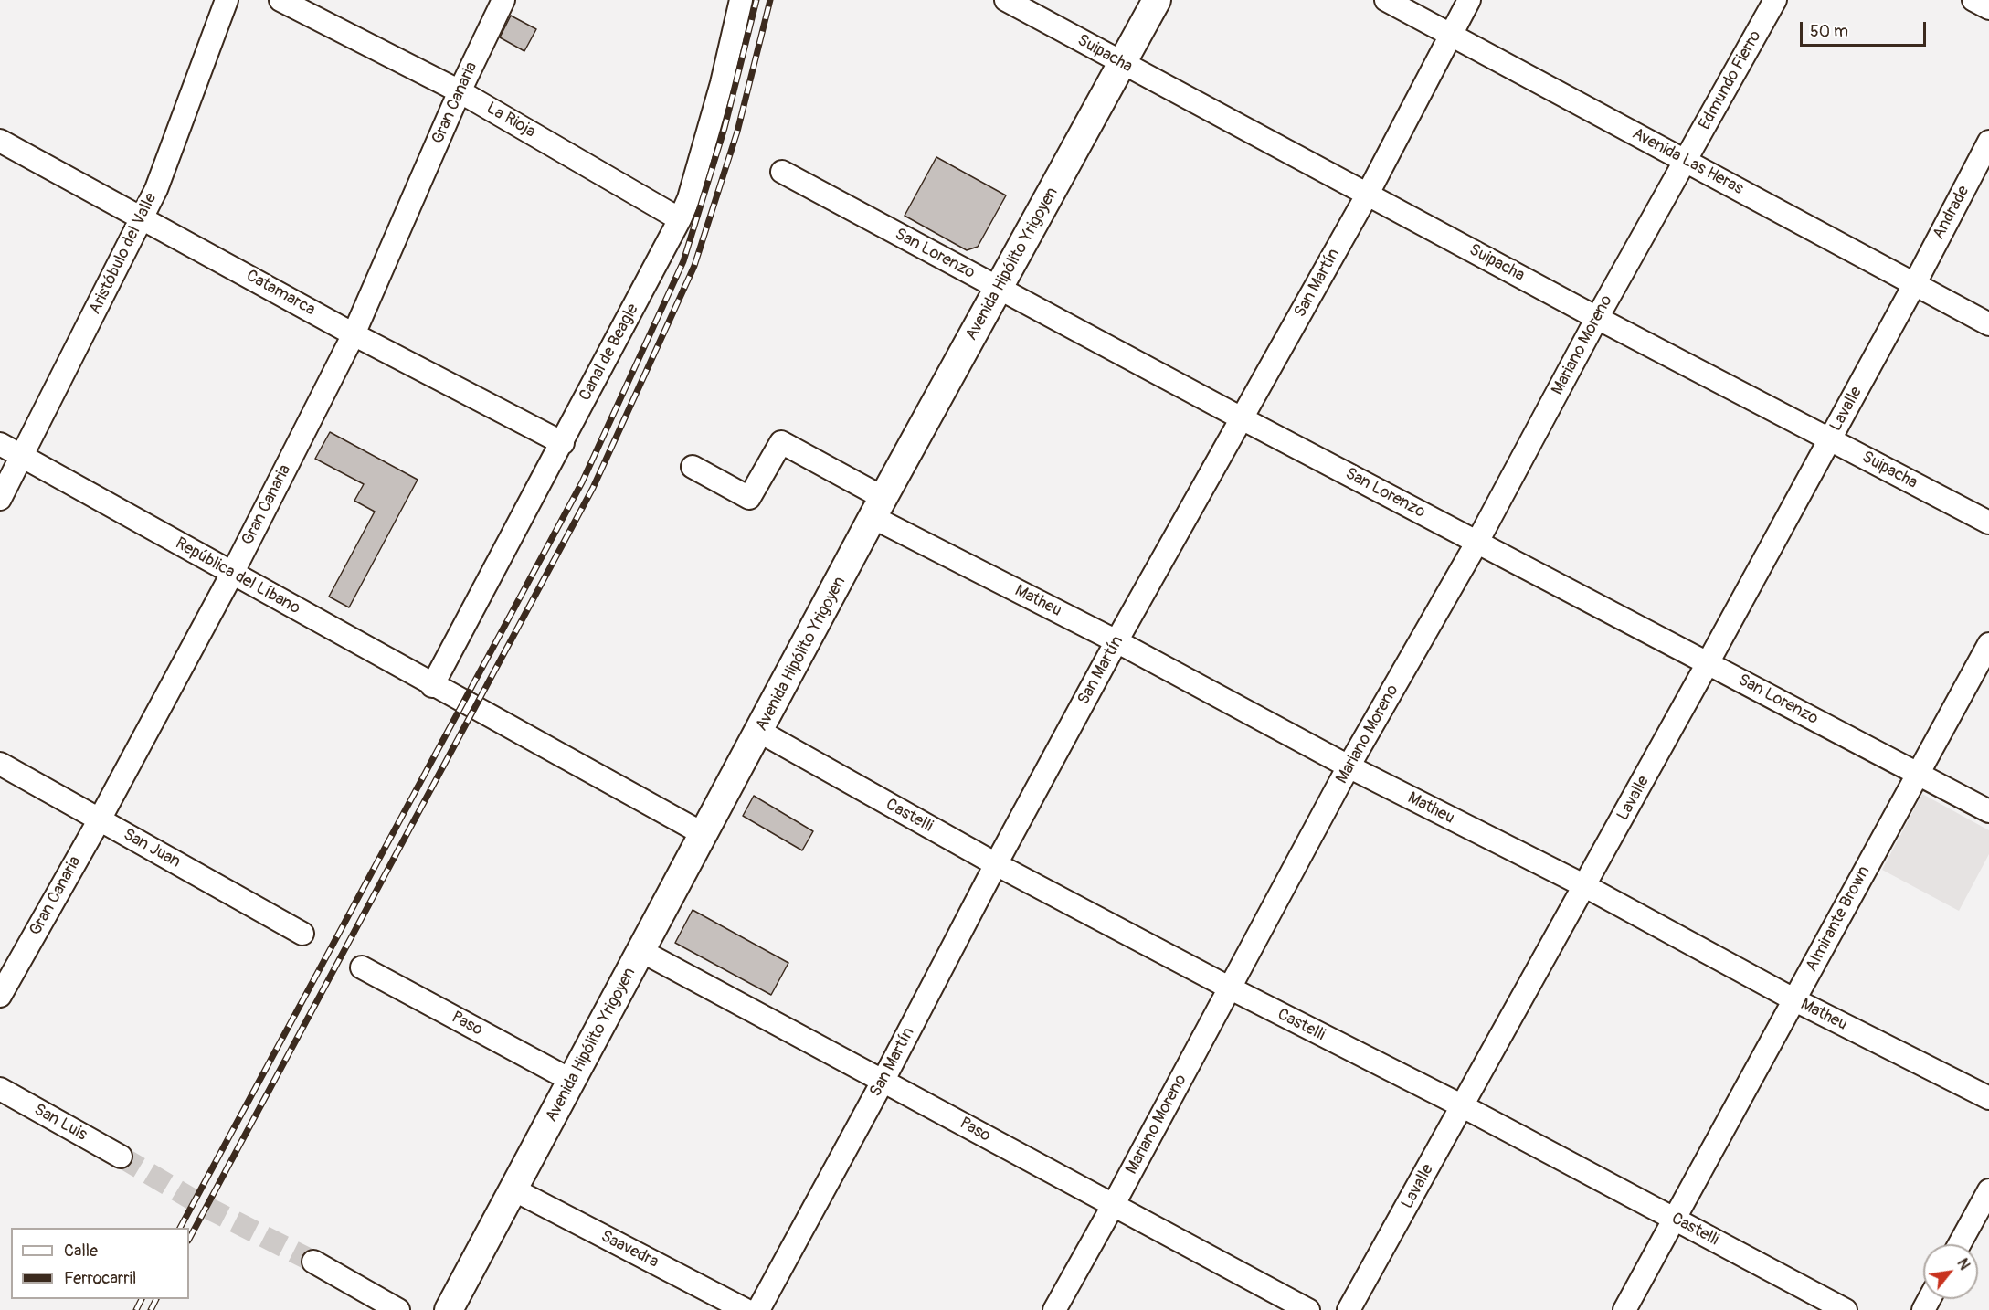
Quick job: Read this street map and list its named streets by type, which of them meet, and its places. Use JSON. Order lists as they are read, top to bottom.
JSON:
{
  "streets": {
    "main road": ["Avenida Hipólito Yrigoyen"],
    "street": [
      "Suipacha",
      "Edmundo Fierro",
      "Gran Canaria",
      "La Rioja",
      "Avenida Las Heras",
      "Andrade",
      "Aristóbulo del Valle",
      "San Lorenzo",
      "San Martín",
      "Catamarca",
      "Mariano Moreno",
      "Canal de Beagle",
      "Lavalle",
      "República del Líbano",
      "Matheu",
      "Castelli",
      "San Juan",
      "Almirante Brown",
      "Paso",
      "San Luis",
      "Saavedra"
    ]
  },
  "crossings": [
    ["Suipacha", "Avenida Hipólito Yrigoyen"],
    ["Suipacha", "San Martín"],
    ["Suipacha", "Mariano Moreno"],
    ["Suipacha", "Lavalle"],
    ["Edmundo Fierro", "Avenida Las Heras"],
    ["Edmundo Fierro", "Mariano Moreno"],
    ["Gran Canaria", "La Rioja"],
    ["Gran Canaria", "Catamarca"],
    ["Gran Canaria", "República del Líbano"],
    ["Gran Canaria", "San Juan"],
    ["La Rioja", "Canal de Beagle"],
    ["Avenida Las Heras", "Andrade"],
    ["Avenida Las Heras", "San Martín"],
    ["Avenida Las Heras", "Mariano Moreno"],
    ["Avenida Las Heras", "Lavalle"],
    ["Andrade", "Lavalle"],
    ["Aristóbulo del Valle", "Catamarca"],
    ["Aristóbulo del Valle", "República del Líbano"],
    ["San Lorenzo", "Avenida Hipólito Yrigoyen"],
    ["San Lorenzo", "San Martín"],
    ["San Lorenzo", "Mariano Moreno"],
    ["San Lorenzo", "Lavalle"],
    ["San Lorenzo", "Almirante Brown"],
    ["Avenida Hipólito Yrigoyen", "República del Líbano"],
    ["Avenida Hipólito Yrigoyen", "Matheu"],
    ["Avenida Hipólito Yrigoyen", "Castelli"],
    ["Avenida Hipólito Yrigoyen", "Paso"],
    ["Avenida Hipólito Yrigoyen", "Saavedra"],
    ["San Martín", "Matheu"],
    ["San Martín", "Castelli"],
    ["San Martín", "Paso"],
    ["Catamarca", "Canal de Beagle"],
    ["Mariano Moreno", "Matheu"],
    ["Mariano Moreno", "Castelli"],
    ["Mariano Moreno", "Paso"],
    ["Canal de Beagle", "República del Líbano"],
    ["Lavalle", "Matheu"],
    ["Lavalle", "Castelli"],
    ["Matheu", "Almirante Brown"],
    ["Castelli", "Almirante Brown"]
  ],
  "legend": ["Calle", "Ferrocarril"],
  "scale_bar": "50 m",
  "north": "top right"
}
